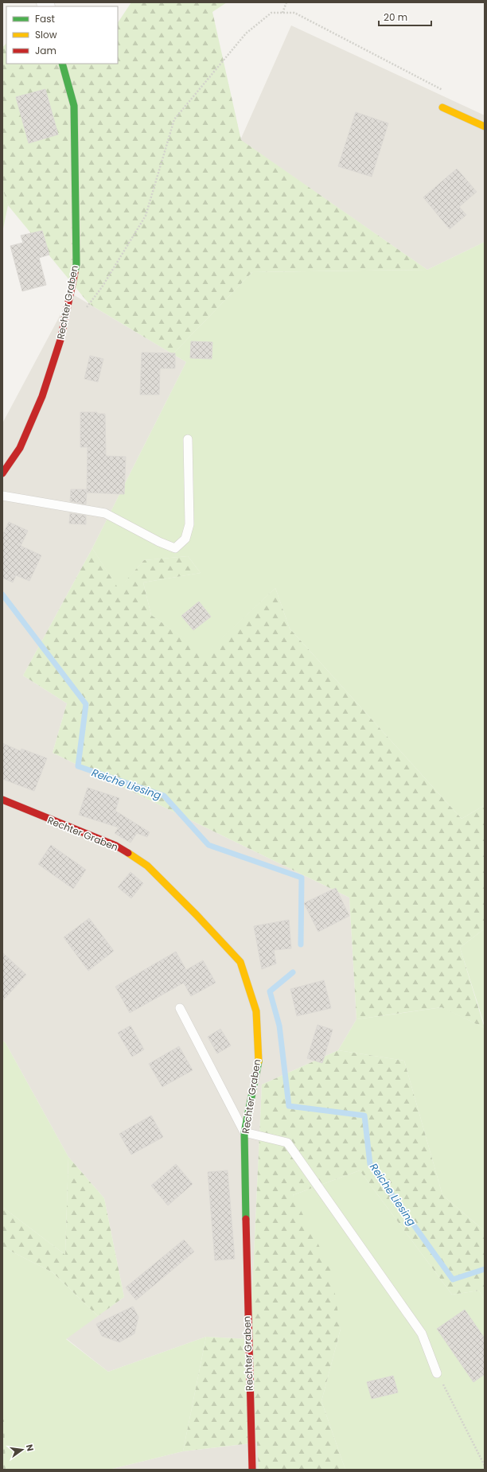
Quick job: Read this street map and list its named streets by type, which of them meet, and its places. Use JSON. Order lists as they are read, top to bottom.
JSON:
{
  "streets": {
    "street": ["Rechter Graben"]
  },
  "water": ["Reiche Liesing"],
  "legend": ["Fast", "Slow", "Jam"],
  "scale_bar": "20 m",
  "north": "right"
}
